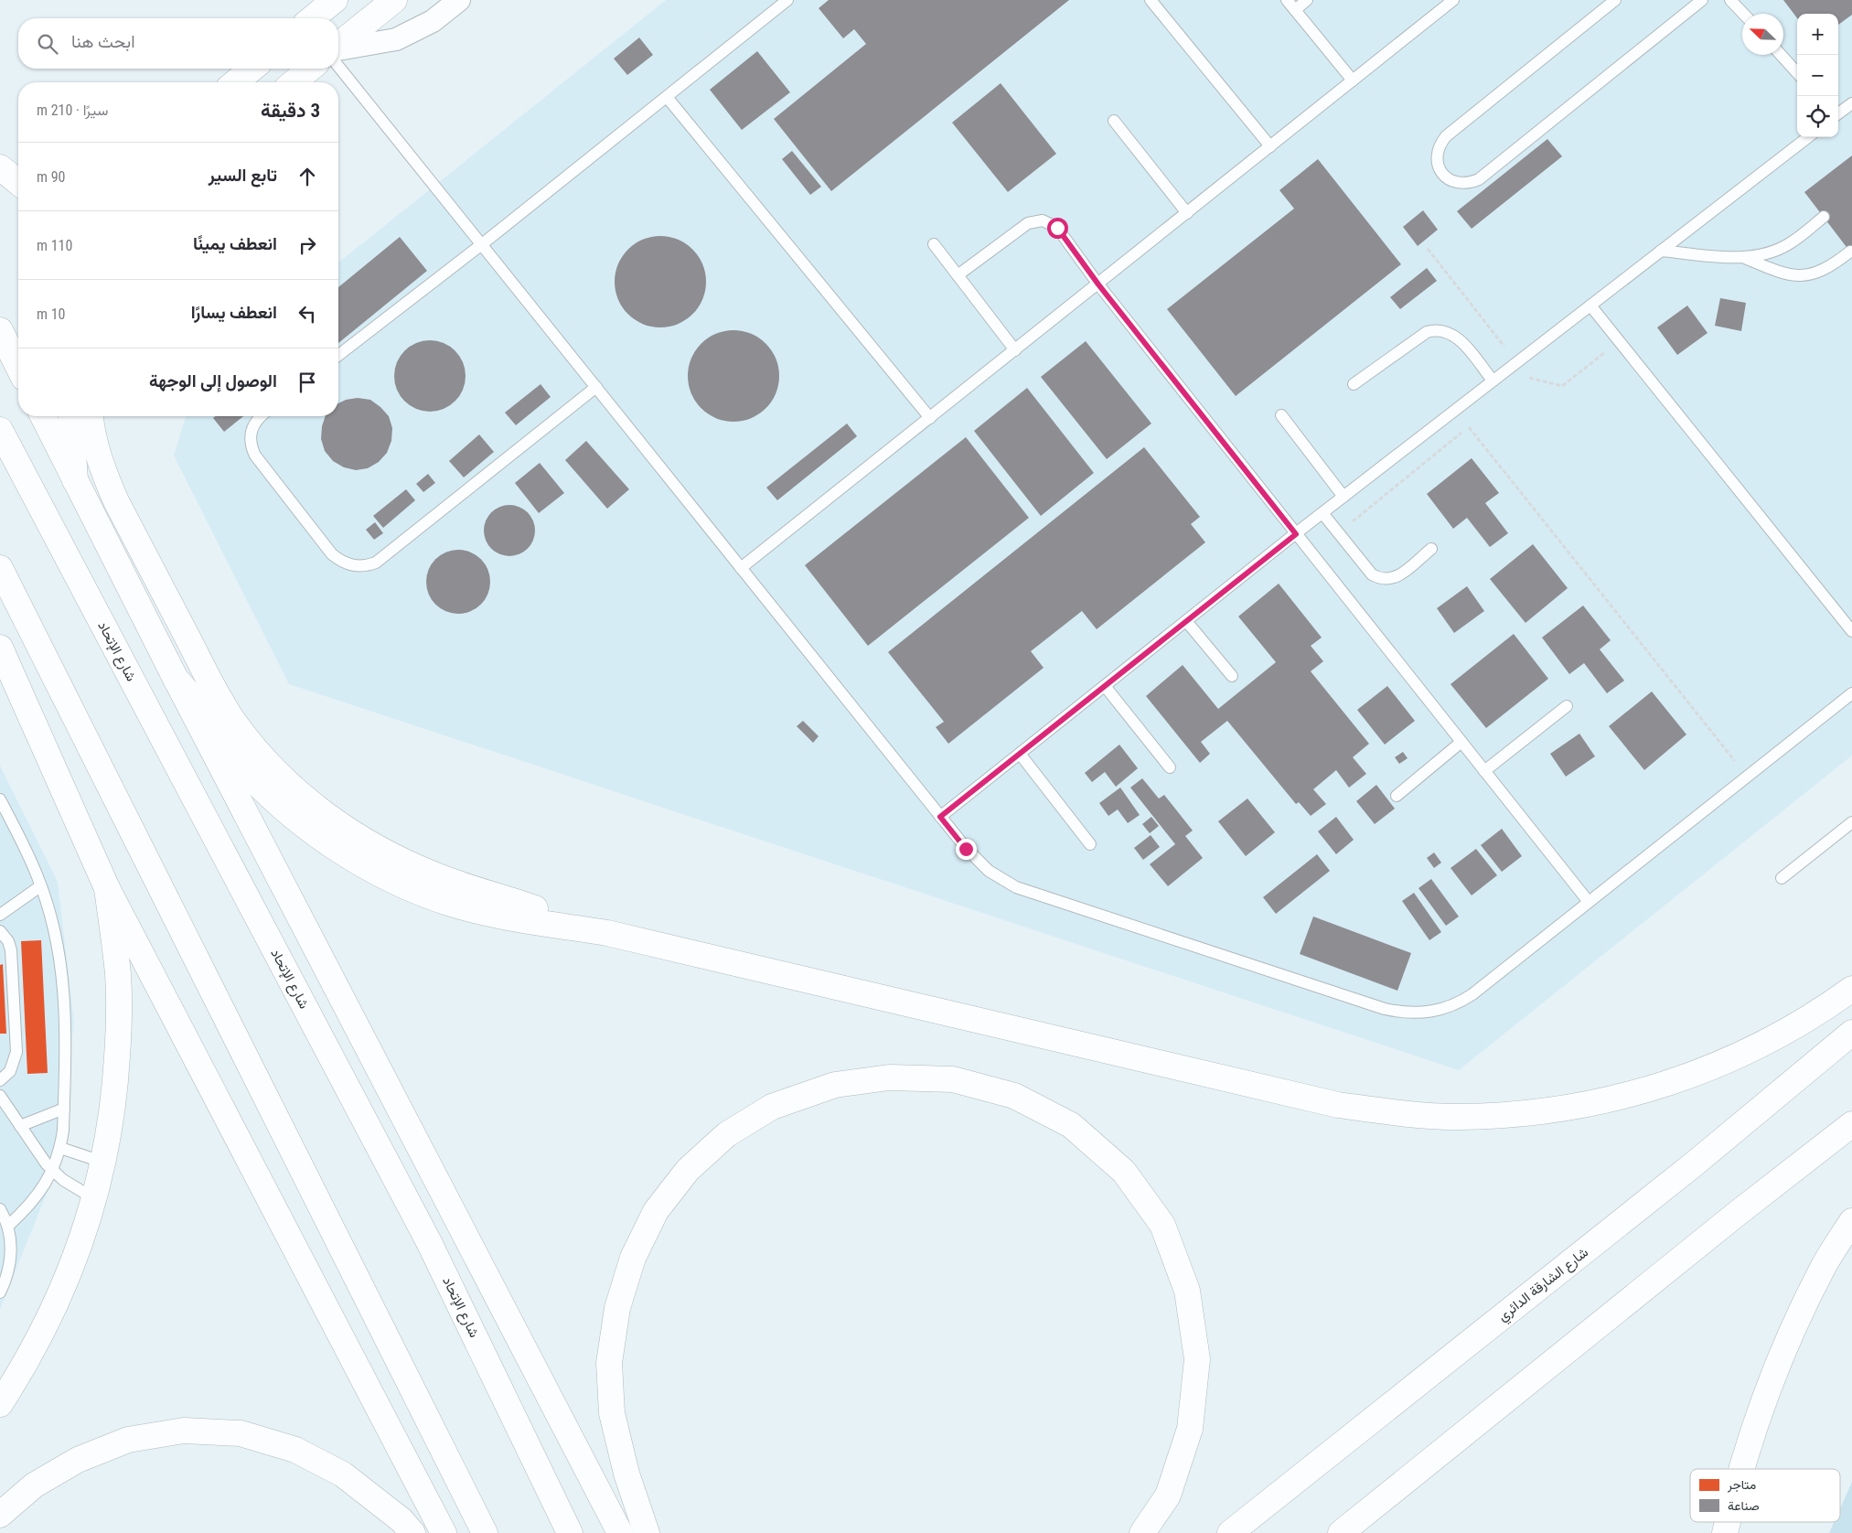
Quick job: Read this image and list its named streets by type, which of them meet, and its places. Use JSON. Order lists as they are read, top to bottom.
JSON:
{
  "streets": {
    "main road": ["شارع الإتحاد", "شارع الشارقة الدائري"]
  },
  "legend": ["متاجر", "صناعة"],
  "north": "top left",
  "page": {
    "map_buttons": ["+", "−"],
    "search": "ابحث هنا",
    "heading": ["3 دقيقة", "سيرًا · 210 m"],
    "list": [
      ["تابع السير", "90 m"],
      ["انعطف يمينًا", "110 m"],
      ["انعطف يسارًا", "10 m"],
      "الوصول إلى الوجهة"
    ]
  }
}
